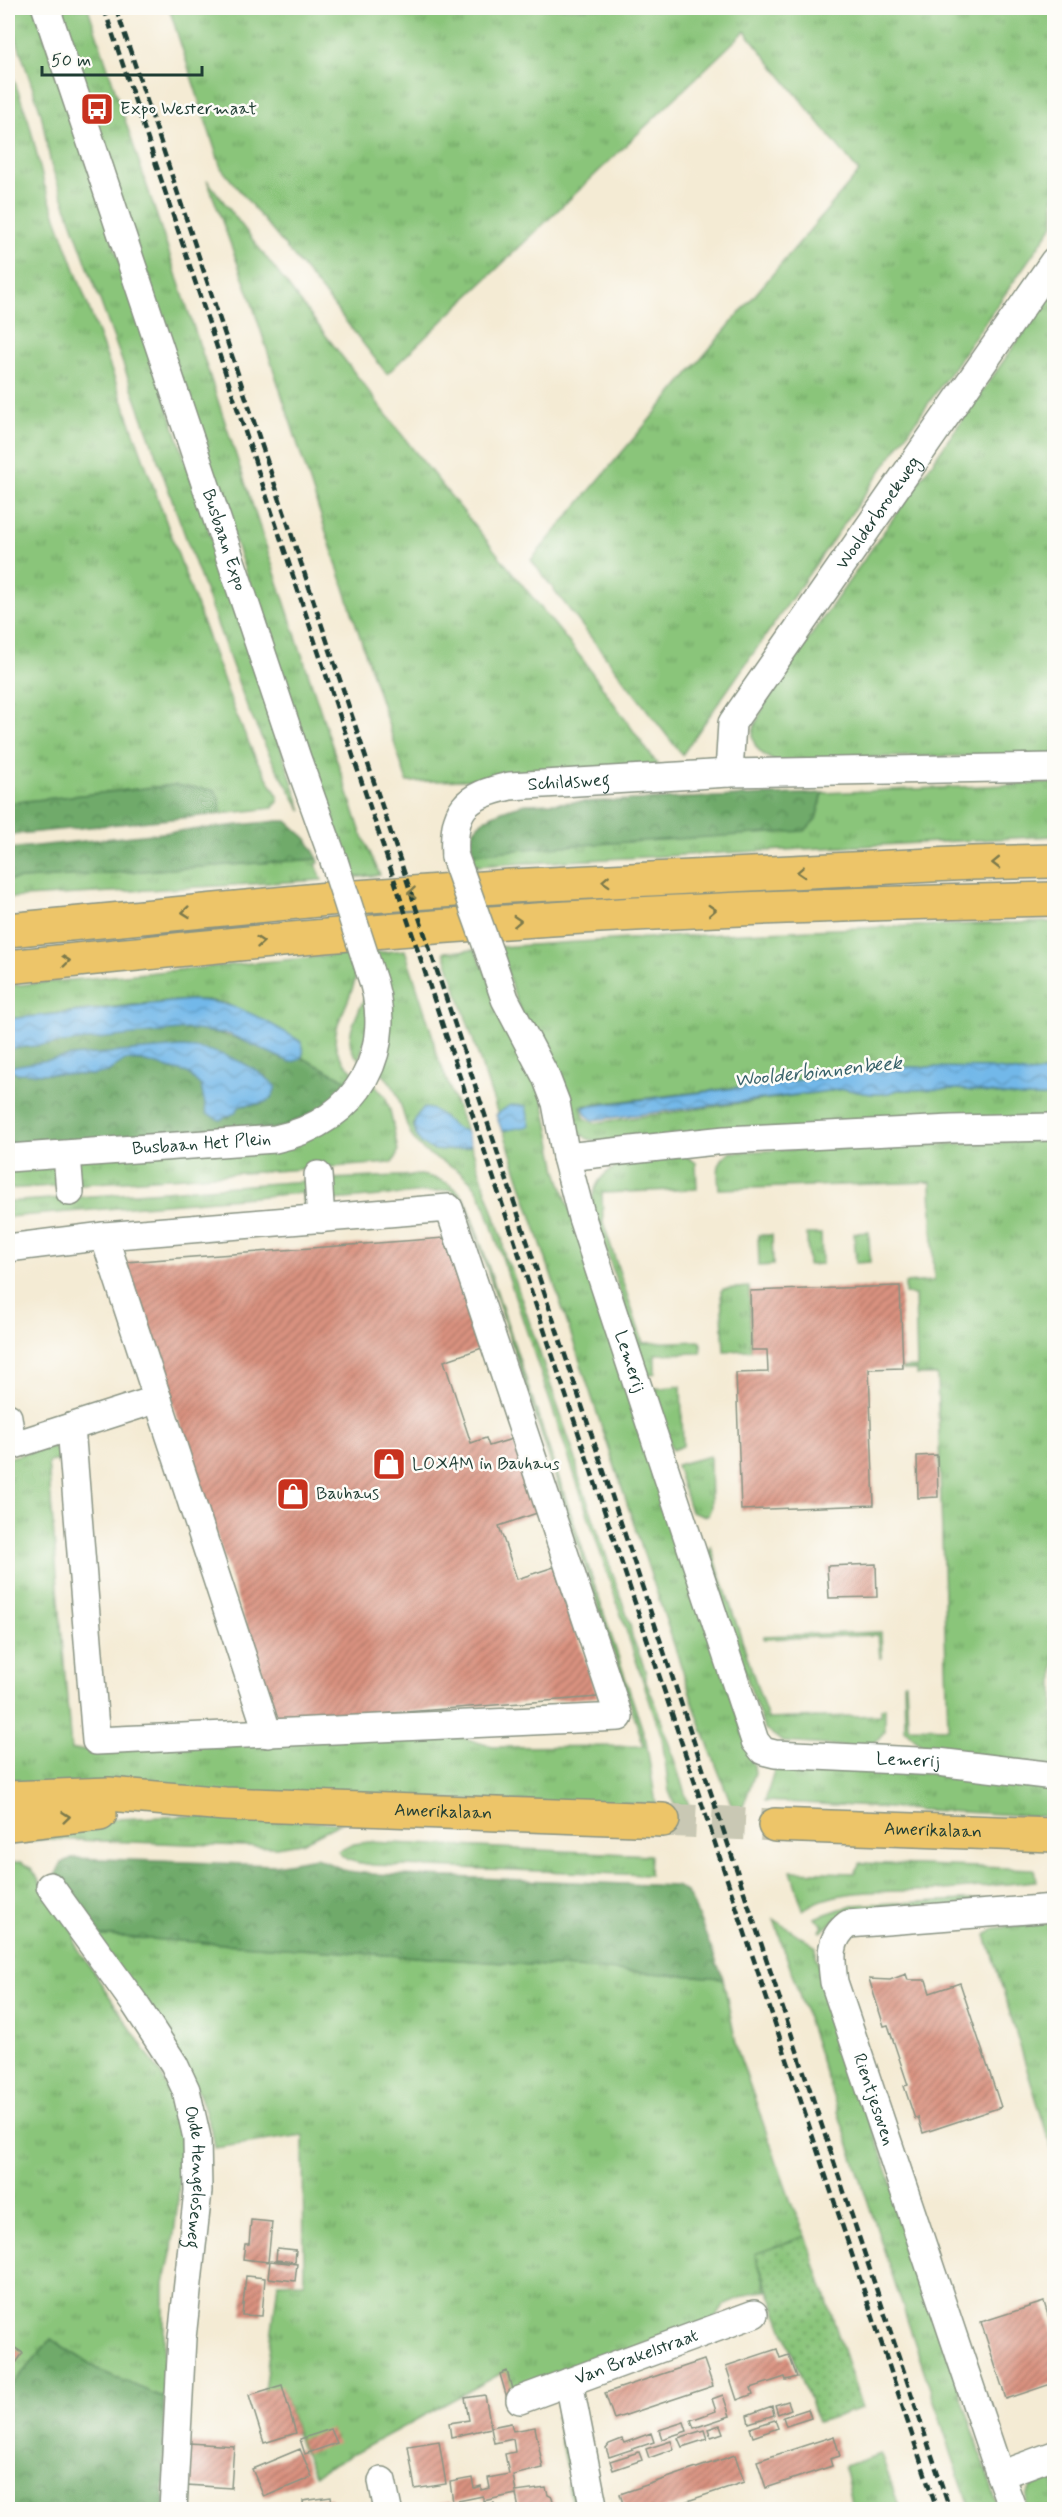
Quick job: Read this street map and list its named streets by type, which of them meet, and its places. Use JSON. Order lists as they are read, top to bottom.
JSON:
{
  "streets": {
    "main road": ["Amerikalaan"],
    "street": [
      "Woolderbroekweg",
      "Busbaan Expo",
      "Schildsweg",
      "Busbaan Het Plein",
      "Lemerij",
      "Rientjesoven",
      "Oude Hengeloseweg",
      "Van Brakelstraat"
    ]
  },
  "crossings": [
    ["Woolderbroekweg", "Schildsweg"],
    ["Busbaan Expo", "Busbaan Het Plein"],
    ["Schildsweg", "Lemerij"]
  ],
  "water": ["Woolderbinnenbeek"],
  "places": {
    "bus stop": ["Expo Westermaat"],
    "shop": ["LOXAM in Bauhaus", "Bauhaus"]
  },
  "scale_bar": "50 m"
}
